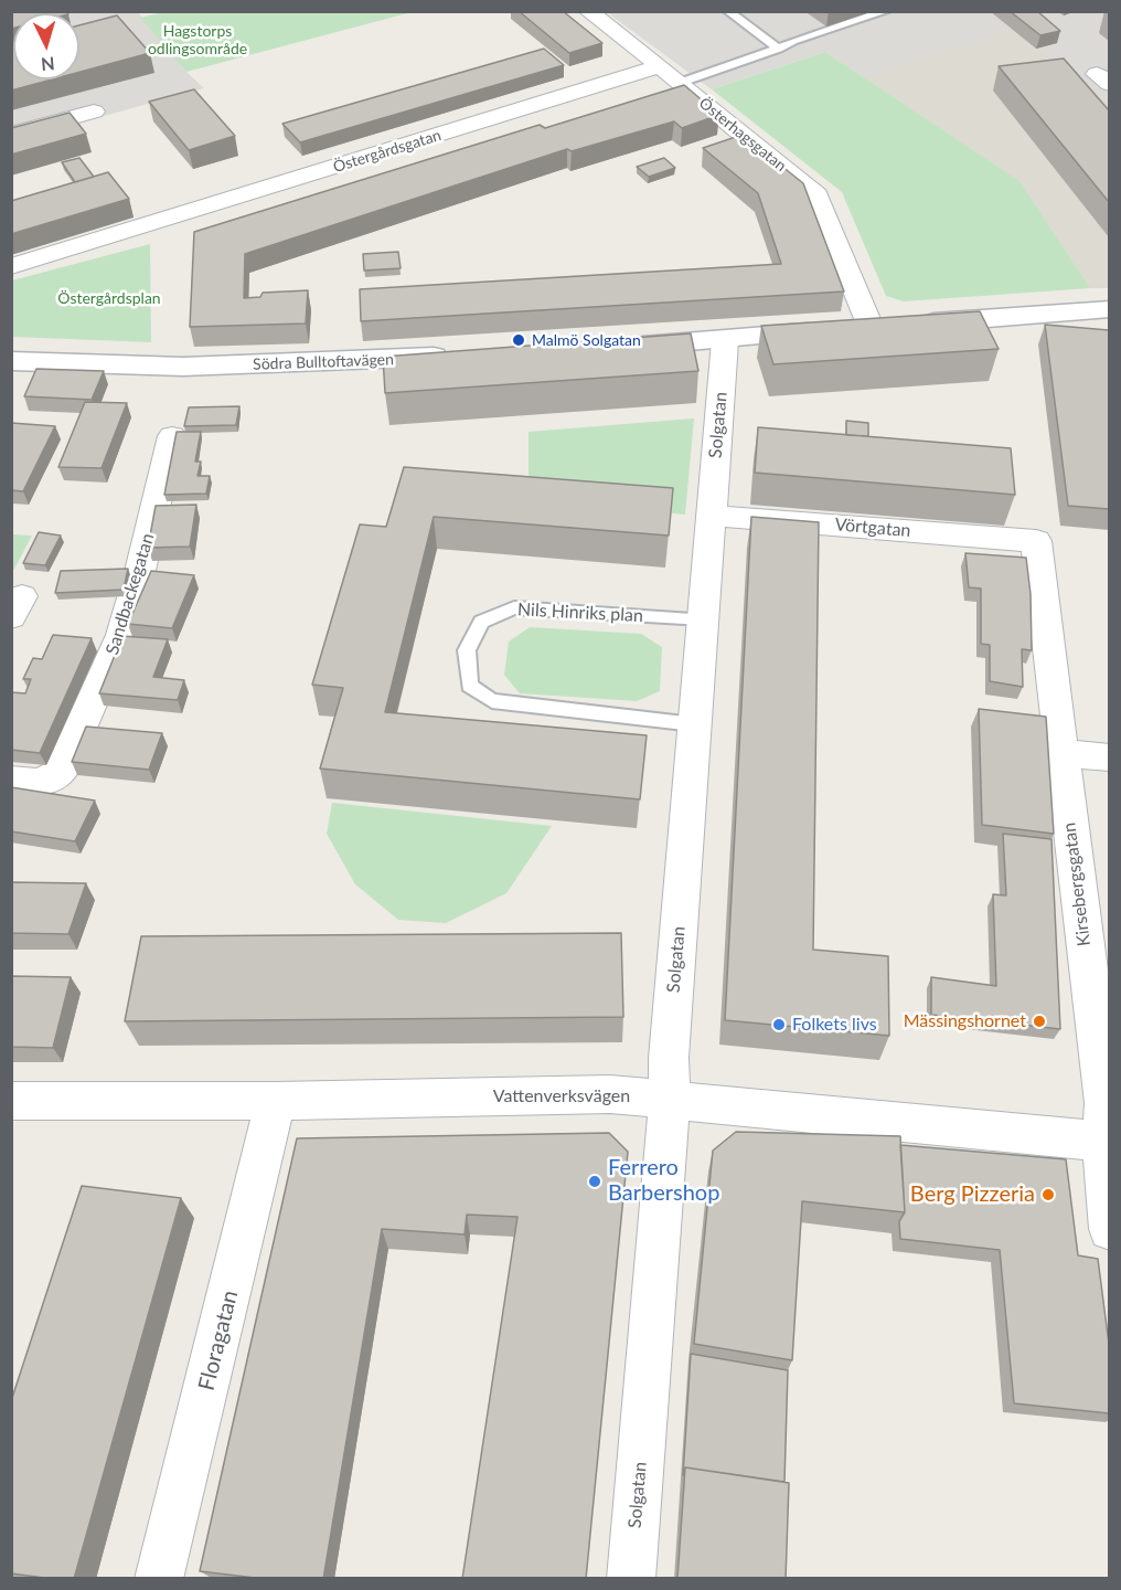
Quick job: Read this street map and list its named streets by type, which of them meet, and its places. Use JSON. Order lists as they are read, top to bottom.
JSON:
{
  "streets": {
    "street": [
      "Österhagsgatan",
      "Östergårdsgatan",
      "Södra Bulltoftavägen",
      "Solgatan",
      "Vörtgatan",
      "Sandbackegatan",
      "Kirsebergsgatan",
      "Vattenverksvägen",
      "Floragatan"
    ],
    "lane": ["Nils Hinriks plan"]
  },
  "crossings": [
    ["Österhagsgatan", "Östergårdsgatan"],
    ["Solgatan", "Vörtgatan"],
    ["Solgatan", "Nils Hinriks plan"],
    ["Solgatan", "Vattenverksvägen"],
    ["Vörtgatan", "Kirsebergsgatan"],
    ["Kirsebergsgatan", "Vattenverksvägen"],
    ["Vattenverksvägen", "Floragatan"]
  ],
  "parks": ["Hagstorps odlingsområde", "Östergårdsplan"],
  "places": [
    "Malmö Solgatan",
    "Mässingshornet",
    "Folkets livs",
    "Ferrero Barbershop",
    "Berg Pizzeria"
  ],
  "north": "bottom"
}
